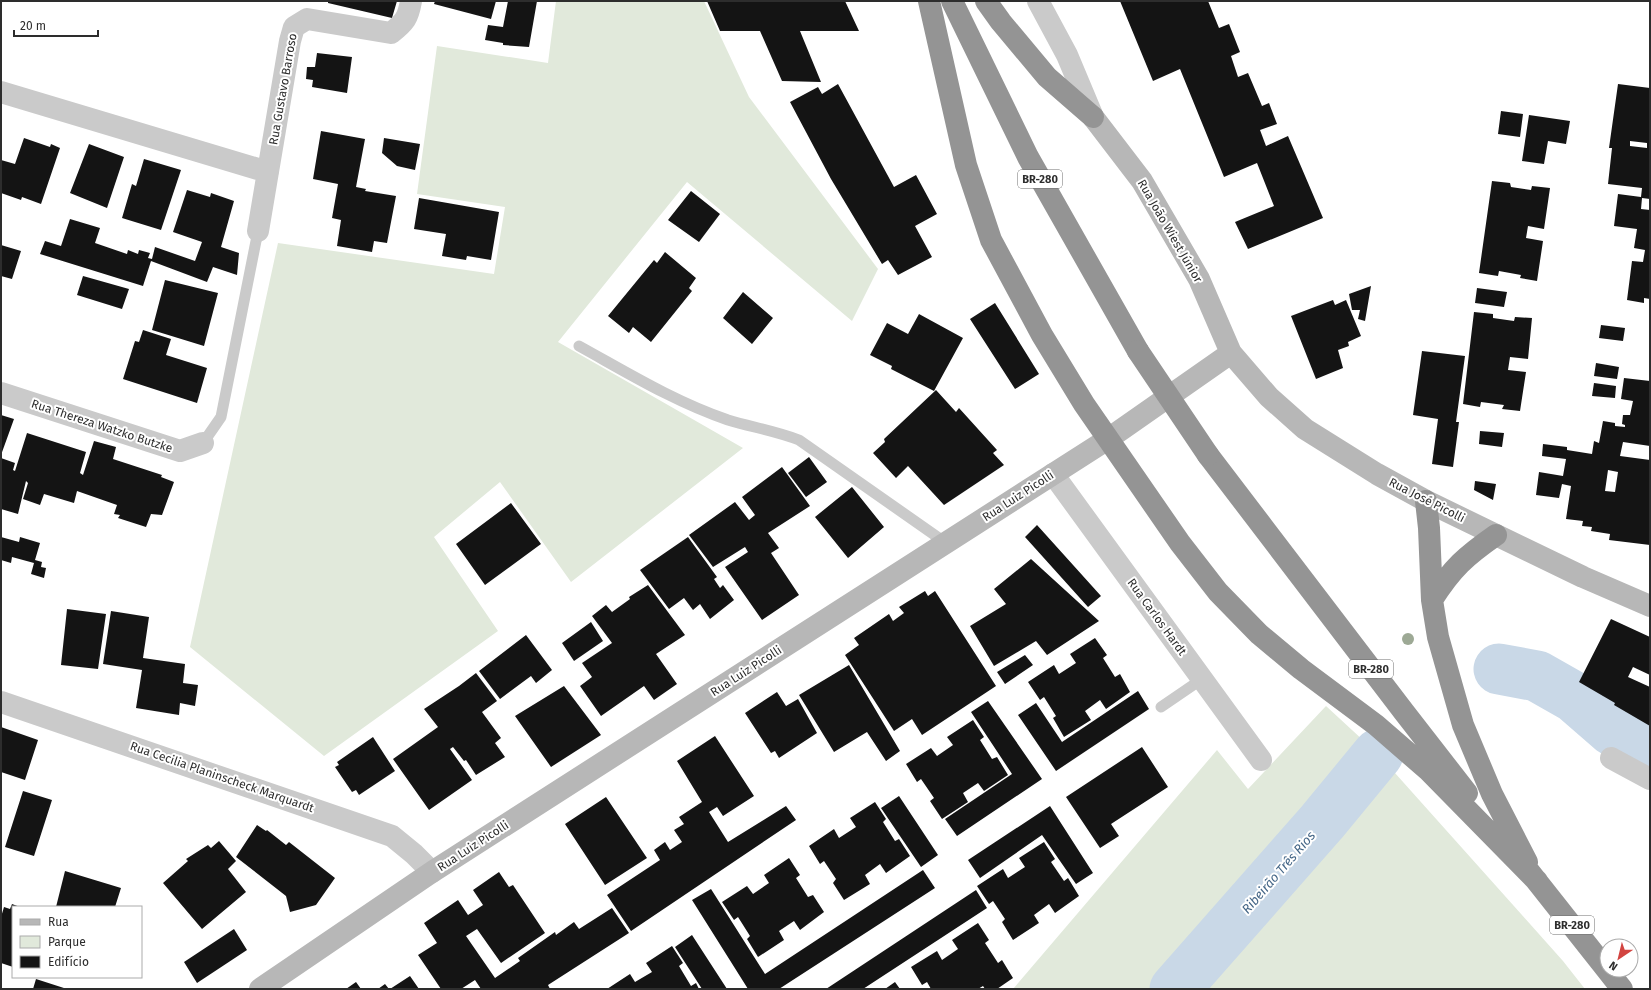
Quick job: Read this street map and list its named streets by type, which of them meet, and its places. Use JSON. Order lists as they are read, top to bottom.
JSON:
{
  "streets": {
    "highway": ["BR-280"],
    "street": [
      "Rua Gustavo Barroso",
      "Rua João Wiest Júnior",
      "Rua Thereza Watzko Butzke",
      "Rua Luiz Picolli",
      "Rua José Picolli",
      "Rua Carlos Hardt",
      "Rua Cecilia Planinscheck Marquardt"
    ]
  },
  "crossings": [
    ["Rua João Wiest Júnior", "Rua Luiz Picolli"],
    ["Rua João Wiest Júnior", "Rua José Picolli"],
    ["Rua Luiz Picolli", "Rua José Picolli"],
    ["Rua Luiz Picolli", "Rua Carlos Hardt"],
    ["Rua Luiz Picolli", "Rua Cecilia Planinscheck Marquardt"]
  ],
  "water": ["Ribeirão Três Rios"],
  "legend": ["Rua", "Parque", "Edifício"],
  "scale_bar": "20 m",
  "north": "bottom left"
}
